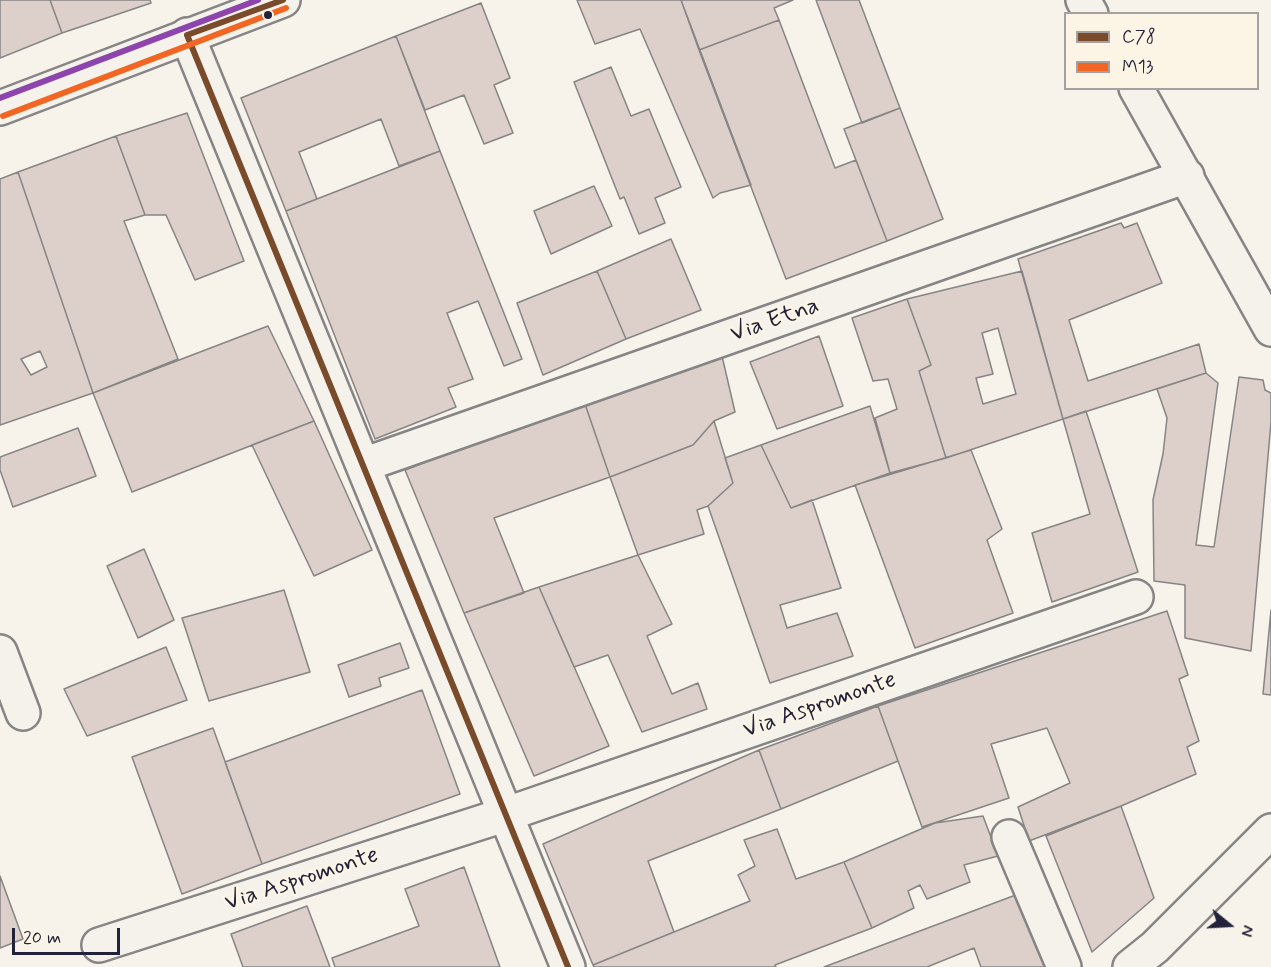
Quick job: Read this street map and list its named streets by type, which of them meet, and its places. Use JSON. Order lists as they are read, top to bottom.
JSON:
{
  "streets": {
    "street": ["Via Etna", "Via Aspromonte"]
  },
  "lines": ["transit line C78", "transit line M13"],
  "legend": ["C78", "M13"],
  "scale_bar": "20 m",
  "north": "right"
}
